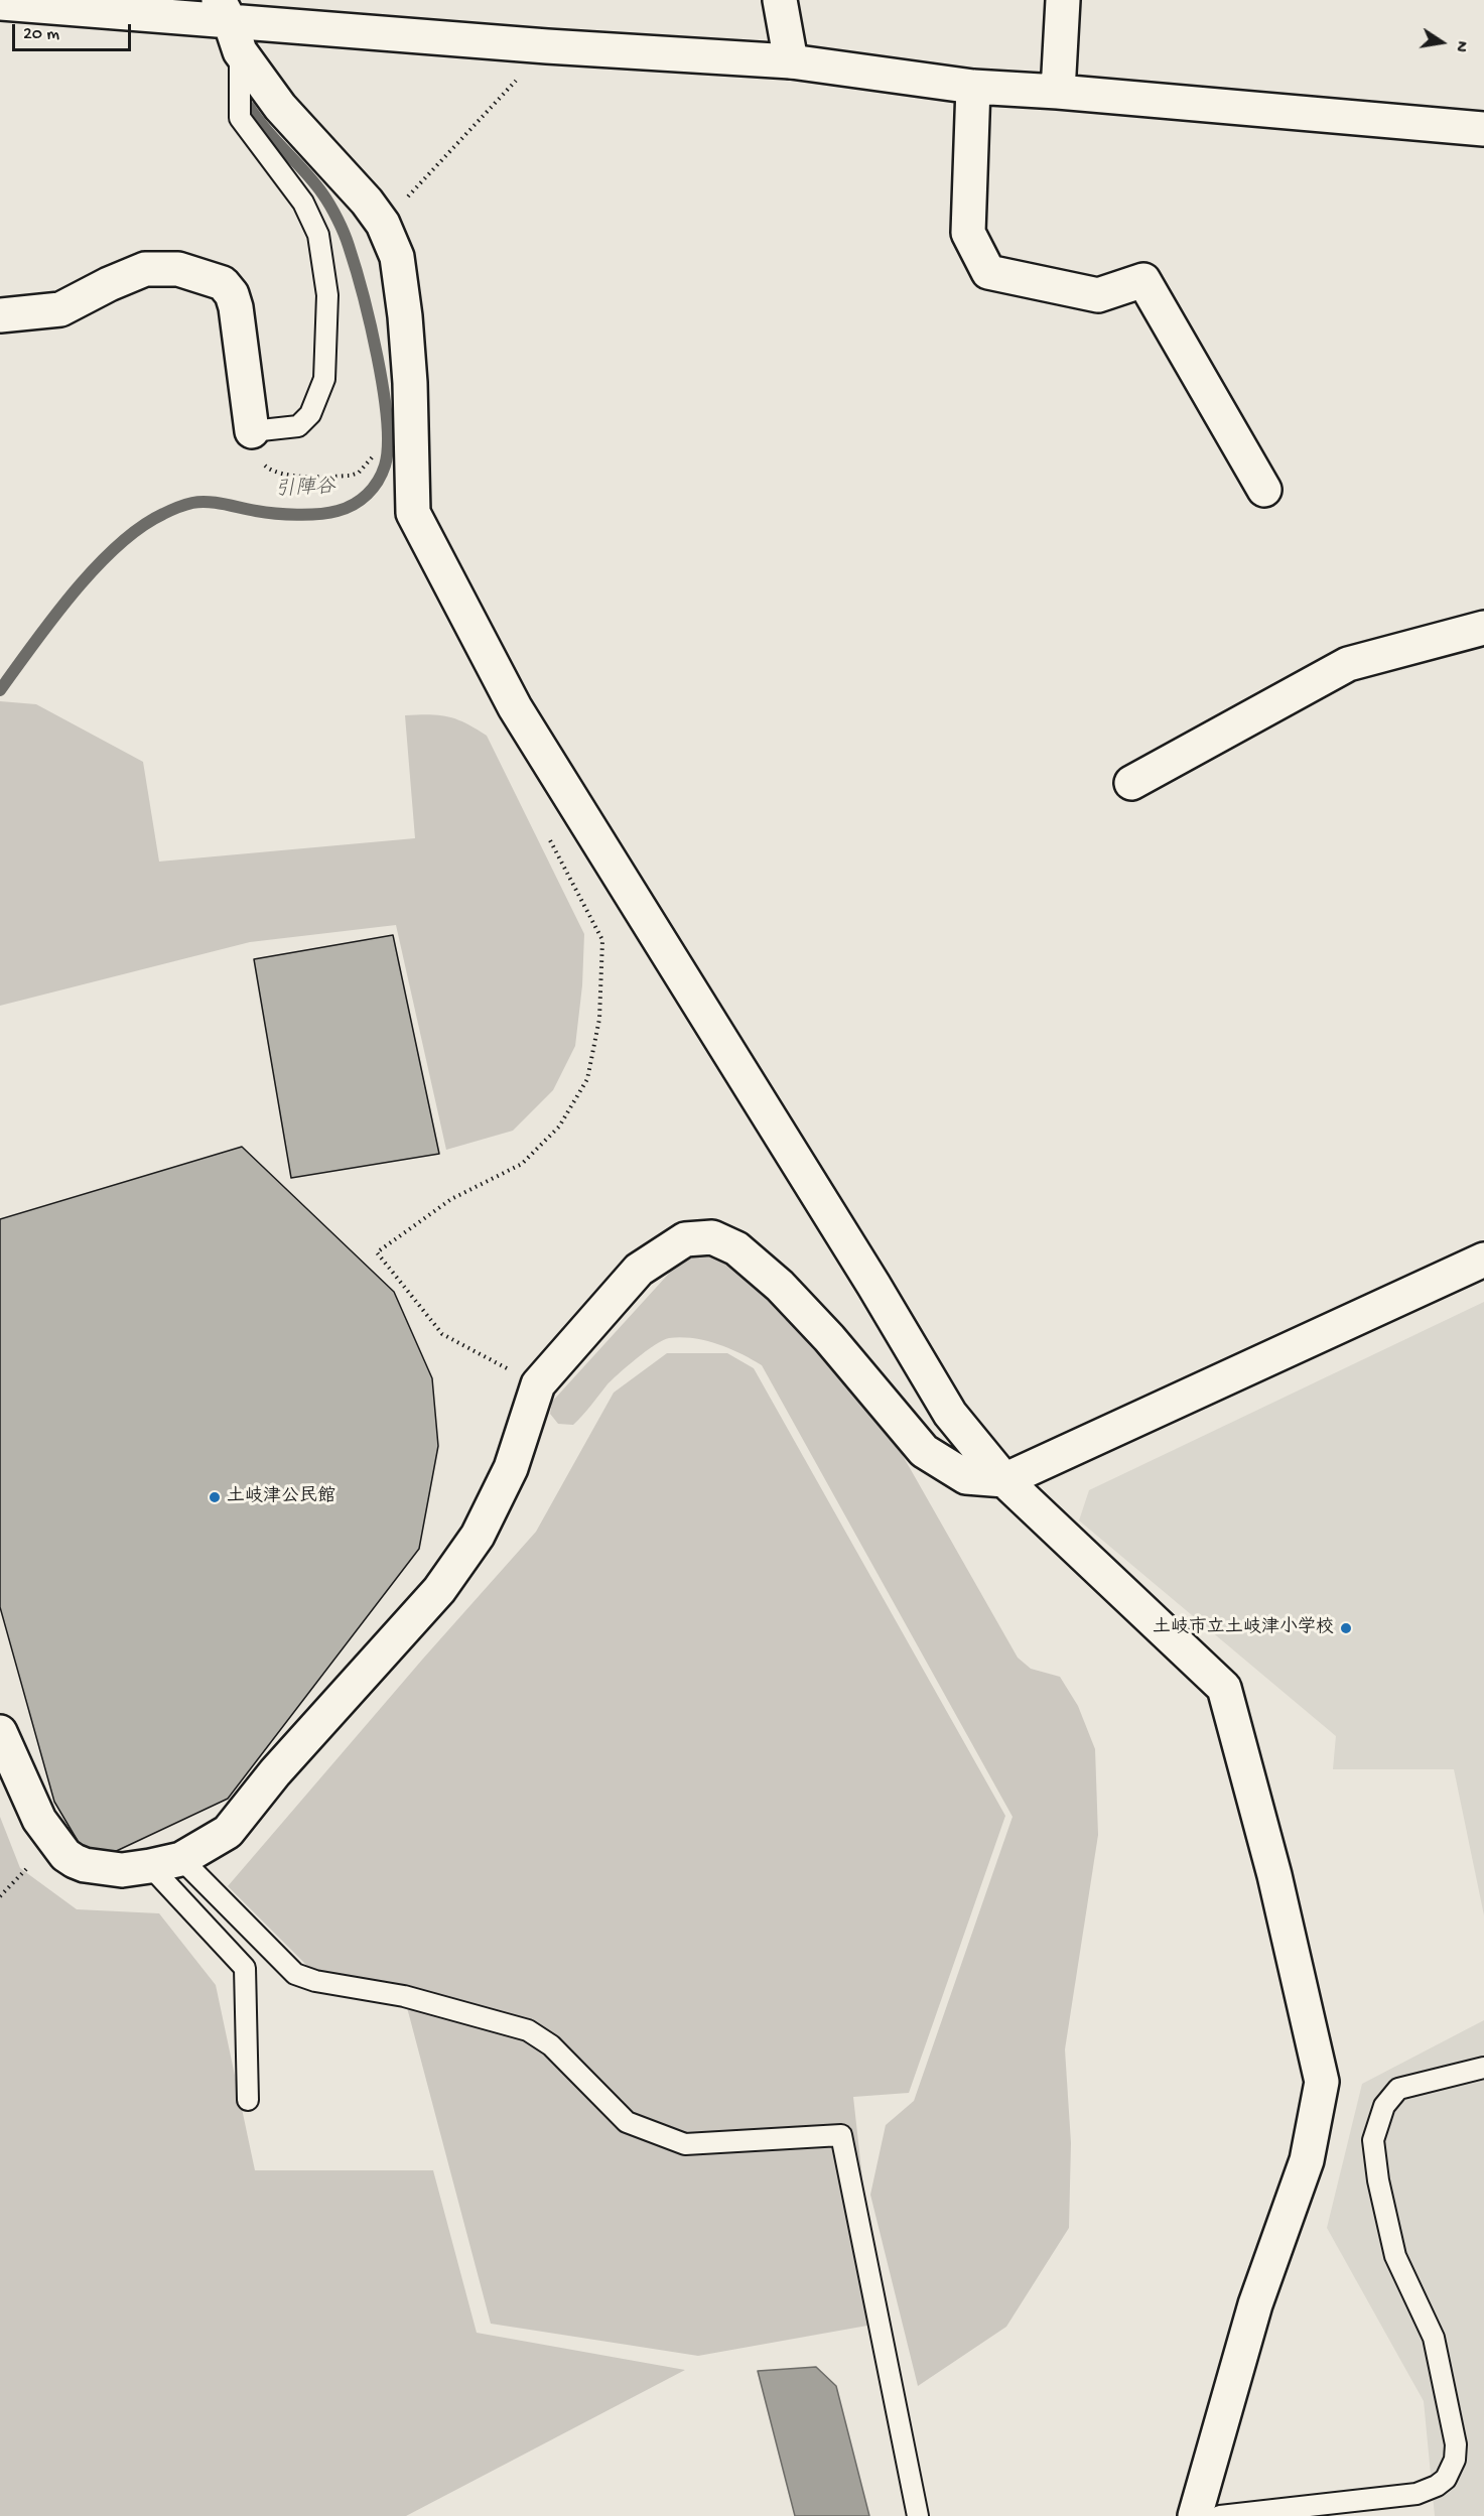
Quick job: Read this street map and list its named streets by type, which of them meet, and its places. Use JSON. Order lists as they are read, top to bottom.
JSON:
{
  "water": ["引陣谷"],
  "places": ["土岐津公民館", "土岐市立土岐津小学校"],
  "scale_bar": "20 m",
  "north": "right"
}
